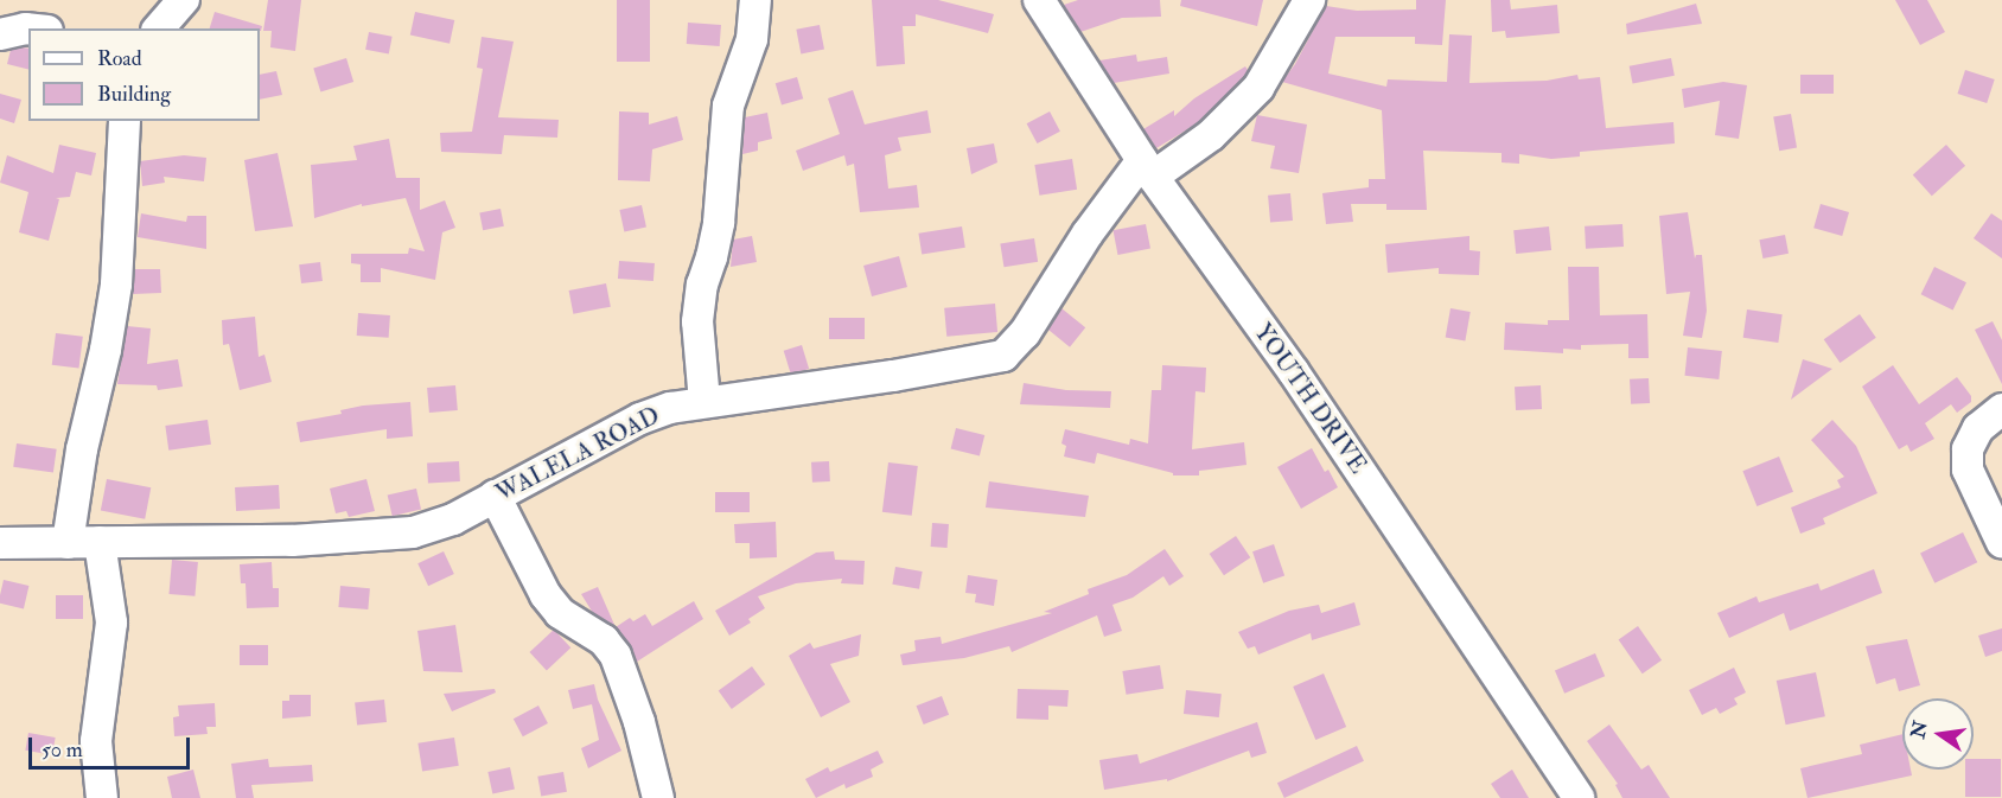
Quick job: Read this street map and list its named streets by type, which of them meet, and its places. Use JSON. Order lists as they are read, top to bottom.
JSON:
{
  "streets": {
    "street": ["YOUTH DRIVE", "WALELA ROAD"]
  },
  "crossings": [
    ["YOUTH DRIVE", "WALELA ROAD"]
  ],
  "legend": ["Road", "Building"],
  "scale_bar": "50 m",
  "north": "left"
}
